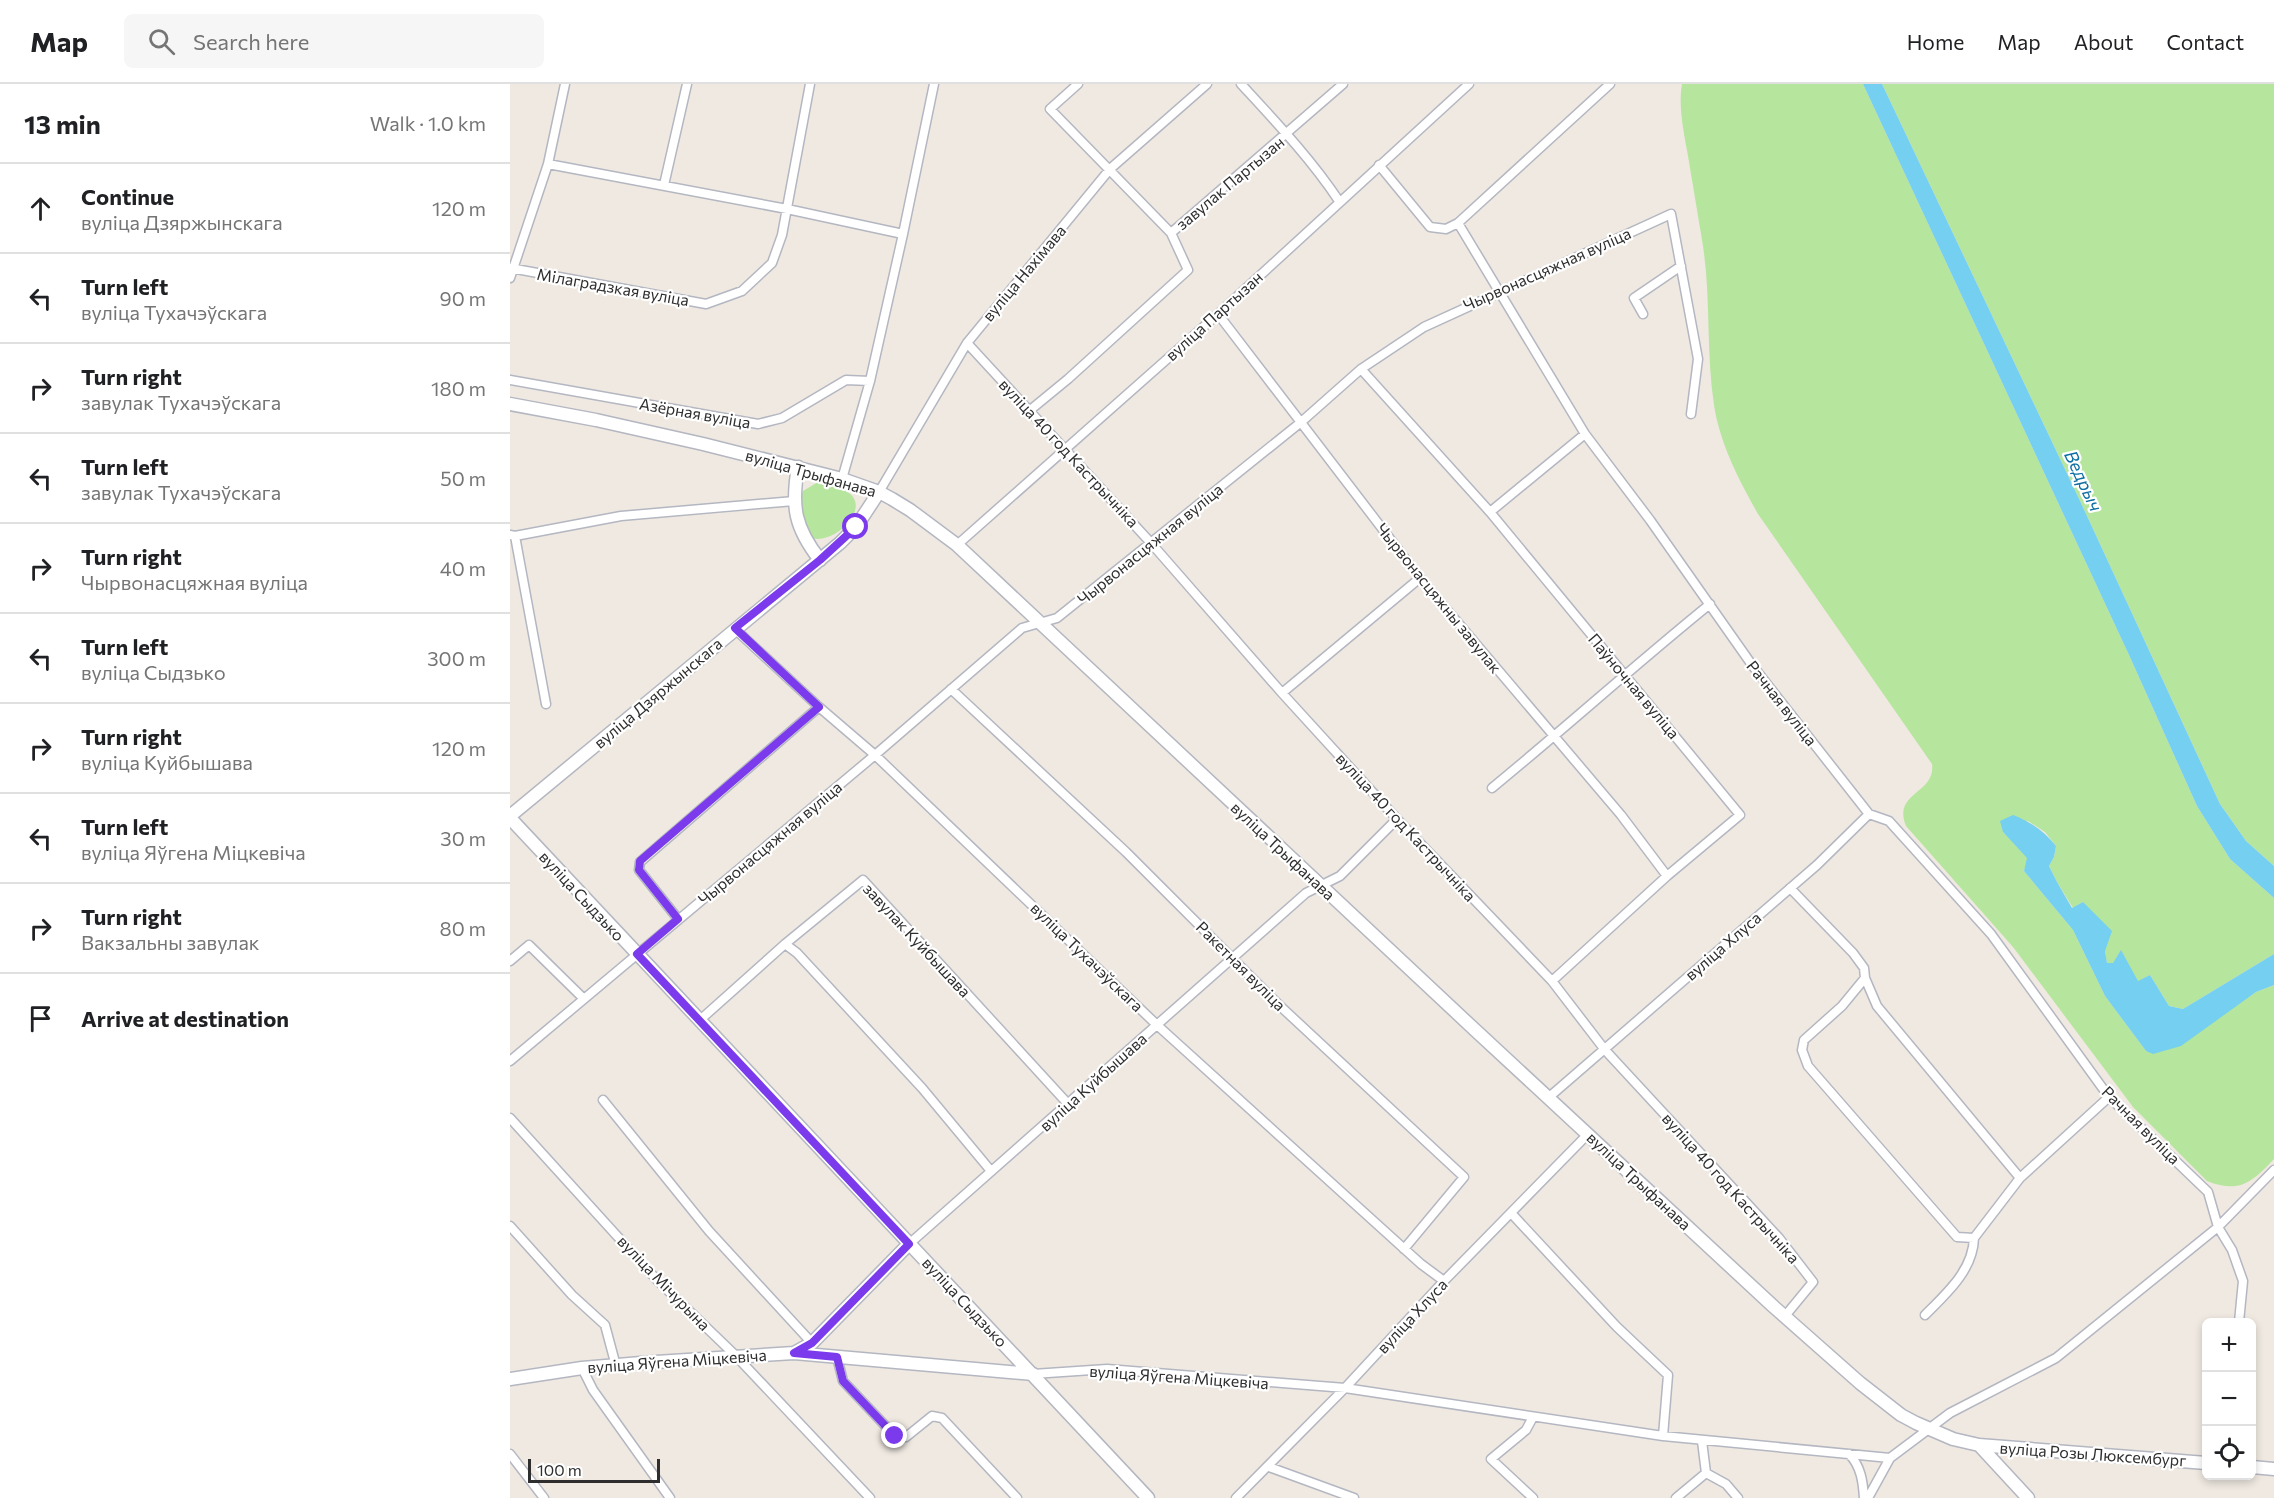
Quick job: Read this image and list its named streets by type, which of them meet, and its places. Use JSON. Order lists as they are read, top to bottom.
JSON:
{
  "streets": {
    "street": [
      "завулак Партызан",
      "Чырвонасцяжная вуліца",
      "вуліца Нахімава",
      "Мілаградзкая вуліца",
      "вуліца Партызан",
      "Азёрная вуліца",
      "вуліца 40 год Кастрычніка",
      "вуліца Трыфанава",
      "Чырвонасцяжны завулак",
      "Паўночная вуліца",
      "вуліца Дзяржынскага",
      "Рачная вуліца",
      "вуліца Сыдзько",
      "завулак Куйбышава",
      "вуліца Хлуса",
      "вуліца Тухачэўскага",
      "Ракетная вуліца",
      "вуліца Куйбышава",
      "вуліца Мічурына",
      "вуліца Яўгена Міцкевіча",
      "вуліца Розы Люксембург"
    ]
  },
  "crossings": [
    ["завулак Партызан", "вуліца 40 год Кастрычніка"],
    ["Чырвонасцяжная вуліца", "вуліца 40 год Кастрычніка"],
    ["Чырвонасцяжная вуліца", "вуліца Трыфанава"],
    ["Чырвонасцяжная вуліца", "Чырвонасцяжны завулак"],
    ["Чырвонасцяжная вуліца", "Паўночная вуліца"],
    ["Чырвонасцяжная вуліца", "Рачная вуліца"],
    ["Чырвонасцяжная вуліца", "вуліца Сыдзько"],
    ["Чырвонасцяжная вуліца", "вуліца Тухачэўскага"],
    ["Чырвонасцяжная вуліца", "Ракетная вуліца"],
    ["вуліца Нахімава", "вуліца 40 год Кастрычніка"],
    ["вуліца Нахімава", "вуліца Трыфанава"],
    ["вуліца Нахімава", "вуліца Дзяржынскага"],
    ["вуліца Партызан", "вуліца 40 год Кастрычніка"],
    ["вуліца Партызан", "вуліца Трыфанава"],
    ["вуліца Партызан", "Чырвонасцяжны завулак"],
    ["вуліца 40 год Кастрычніка", "вуліца Трыфанава"],
    ["вуліца 40 год Кастрычніка", "Паўночная вуліца"],
    ["вуліца 40 год Кастрычніка", "вуліца Хлуса"],
    ["вуліца 40 год Кастрычніка", "вуліца Куйбышава"],
    ["вуліца Трыфанава", "вуліца Дзяржынскага"],
    ["вуліца Трыфанава", "вуліца Хлуса"],
    ["вуліца Трыфанава", "вуліца Куйбышава"],
    ["вуліца Трыфанава", "вуліца Розы Люксембург"],
    ["Чырвонасцяжны завулак", "Паўночная вуліца"],
    ["вуліца Дзяржынскага", "вуліца Сыдзько"],
    ["вуліца Дзяржынскага", "вуліца Тухачэўскага"],
    ["Рачная вуліца", "вуліца Хлуса"],
    ["вуліца Сыдзько", "завулак Куйбышава"],
    ["вуліца Сыдзько", "вуліца Куйбышава"],
    ["вуліца Сыдзько", "вуліца Яўгена Міцкевіча"],
    ["завулак Куйбышава", "вуліца Куйбышава"],
    ["вуліца Хлуса", "вуліца Тухачэўскага"],
    ["вуліца Хлуса", "вуліца Яўгена Міцкевіча"],
    ["вуліца Тухачэўскага", "Ракетная вуліца"],
    ["вуліца Тухачэўскага", "вуліца Куйбышава"],
    ["Ракетная вуліца", "вуліца Куйбышава"],
    ["вуліца Куйбышава", "вуліца Яўгена Міцкевіча"],
    ["вуліца Мічурына", "вуліца Яўгена Міцкевіча"]
  ],
  "water": ["Ведрыч"],
  "scale_bar": "100 m",
  "page": {
    "header": "Map",
    "search": "Search here",
    "nav": [
      "Home",
      "Map",
      "About",
      "Contact"
    ],
    "heading": ["13 min", "Walk · 1.0 km"],
    "list": [
      ["Continue", "вуліца Дзяржынскага", "120 m"],
      ["Turn left", "вуліца Тухачэўскага", "90 m"],
      ["Turn right", "завулак Тухачэўскага", "180 m"],
      ["Turn left", "завулак Тухачэўскага", "50 m"],
      ["Turn right", "Чырвонасцяжная вуліца", "40 m"],
      ["Turn left", "вуліца Сыдзько", "300 m"],
      ["Turn right", "вуліца Куйбышава", "120 m"],
      ["Turn left", "вуліца Яўгена Міцкевіча", "30 m"],
      ["Turn right", "Вакзальны завулак", "80 m"],
      "Arrive at destination"
    ],
    "map_buttons": ["+", "−"],
    "scale": "100 m"
  }
}
